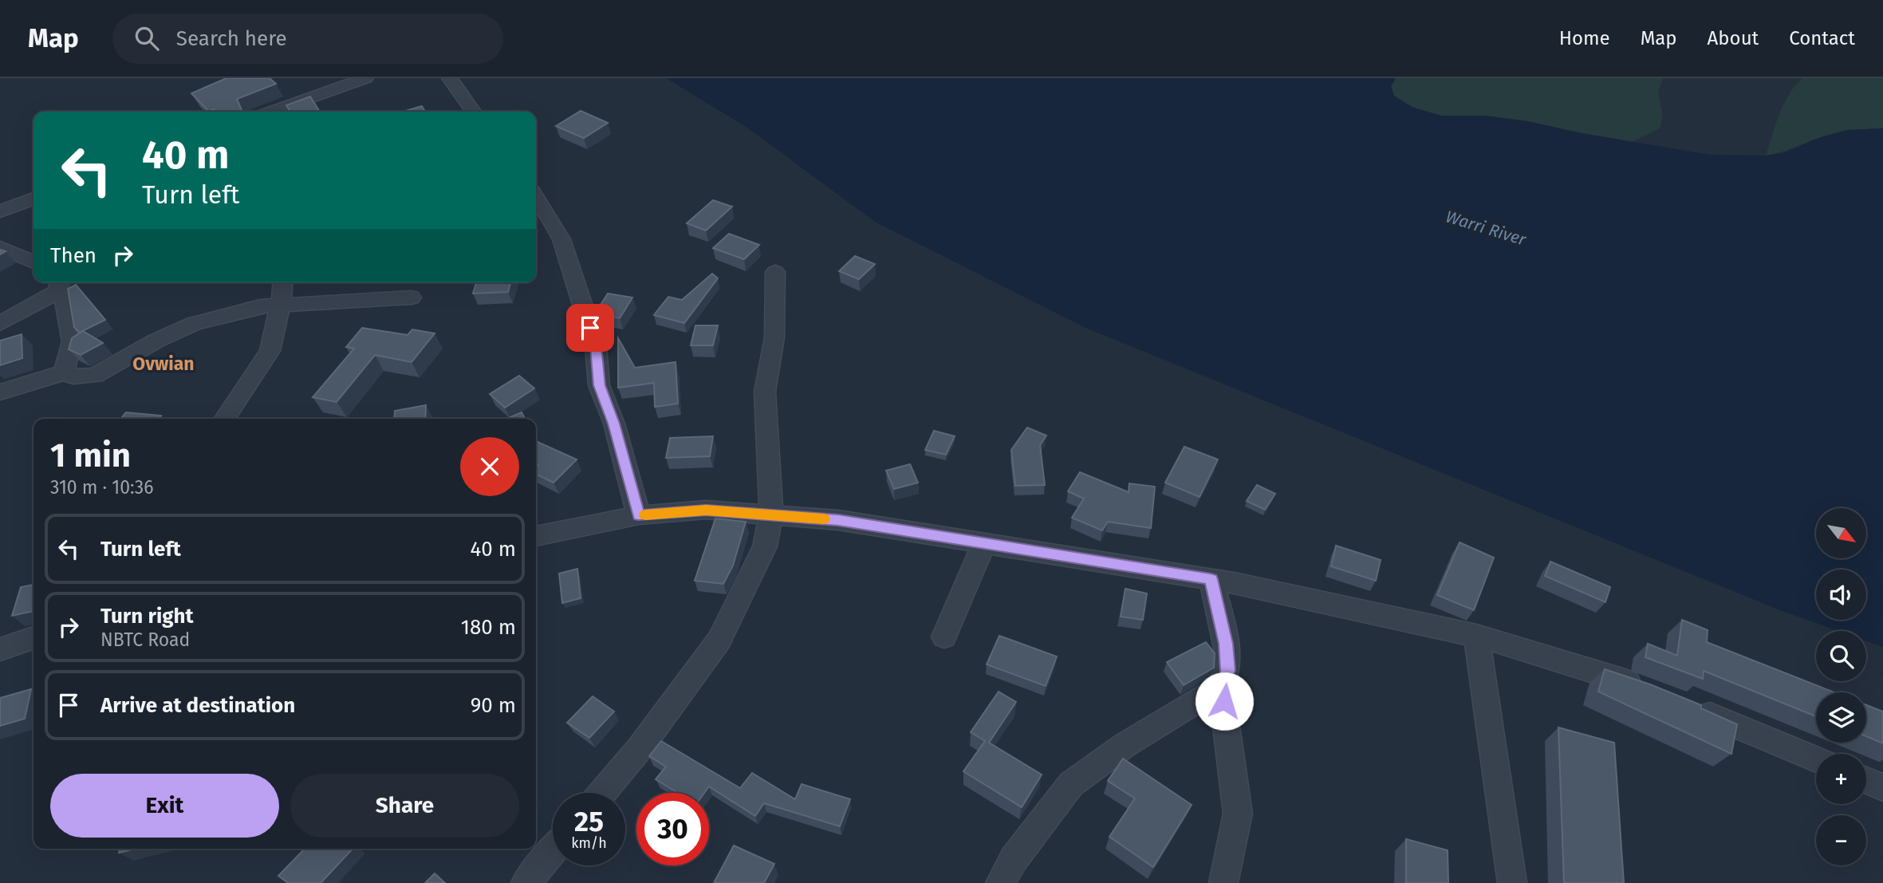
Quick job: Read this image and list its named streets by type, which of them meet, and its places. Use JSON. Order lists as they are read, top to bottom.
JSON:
{
  "districts": ["Ovwian"],
  "water": ["Warri River"],
  "north": "bottom right",
  "page": {
    "header": "Map",
    "search": "Search here",
    "nav": [
      "Home",
      "Map",
      "About",
      "Contact"
    ],
    "turn": ["40 m", "Turn left"],
    "then": "Then",
    "heading": ["1 min", "310 m · 10:36"],
    "map_buttons": ["+", "−"],
    "list": [
      {
        "name": "Turn left",
        "value": "40 m"
      },
      {
        "name": "Turn right",
        "note": "NBTC Road",
        "value": "180 m"
      },
      {
        "name": "Arrive at destination",
        "value": "90 m"
      }
    ],
    "buttons": ["Exit", "Share"],
    "speed": "25 km/h",
    "limit": "30"
  }
}
